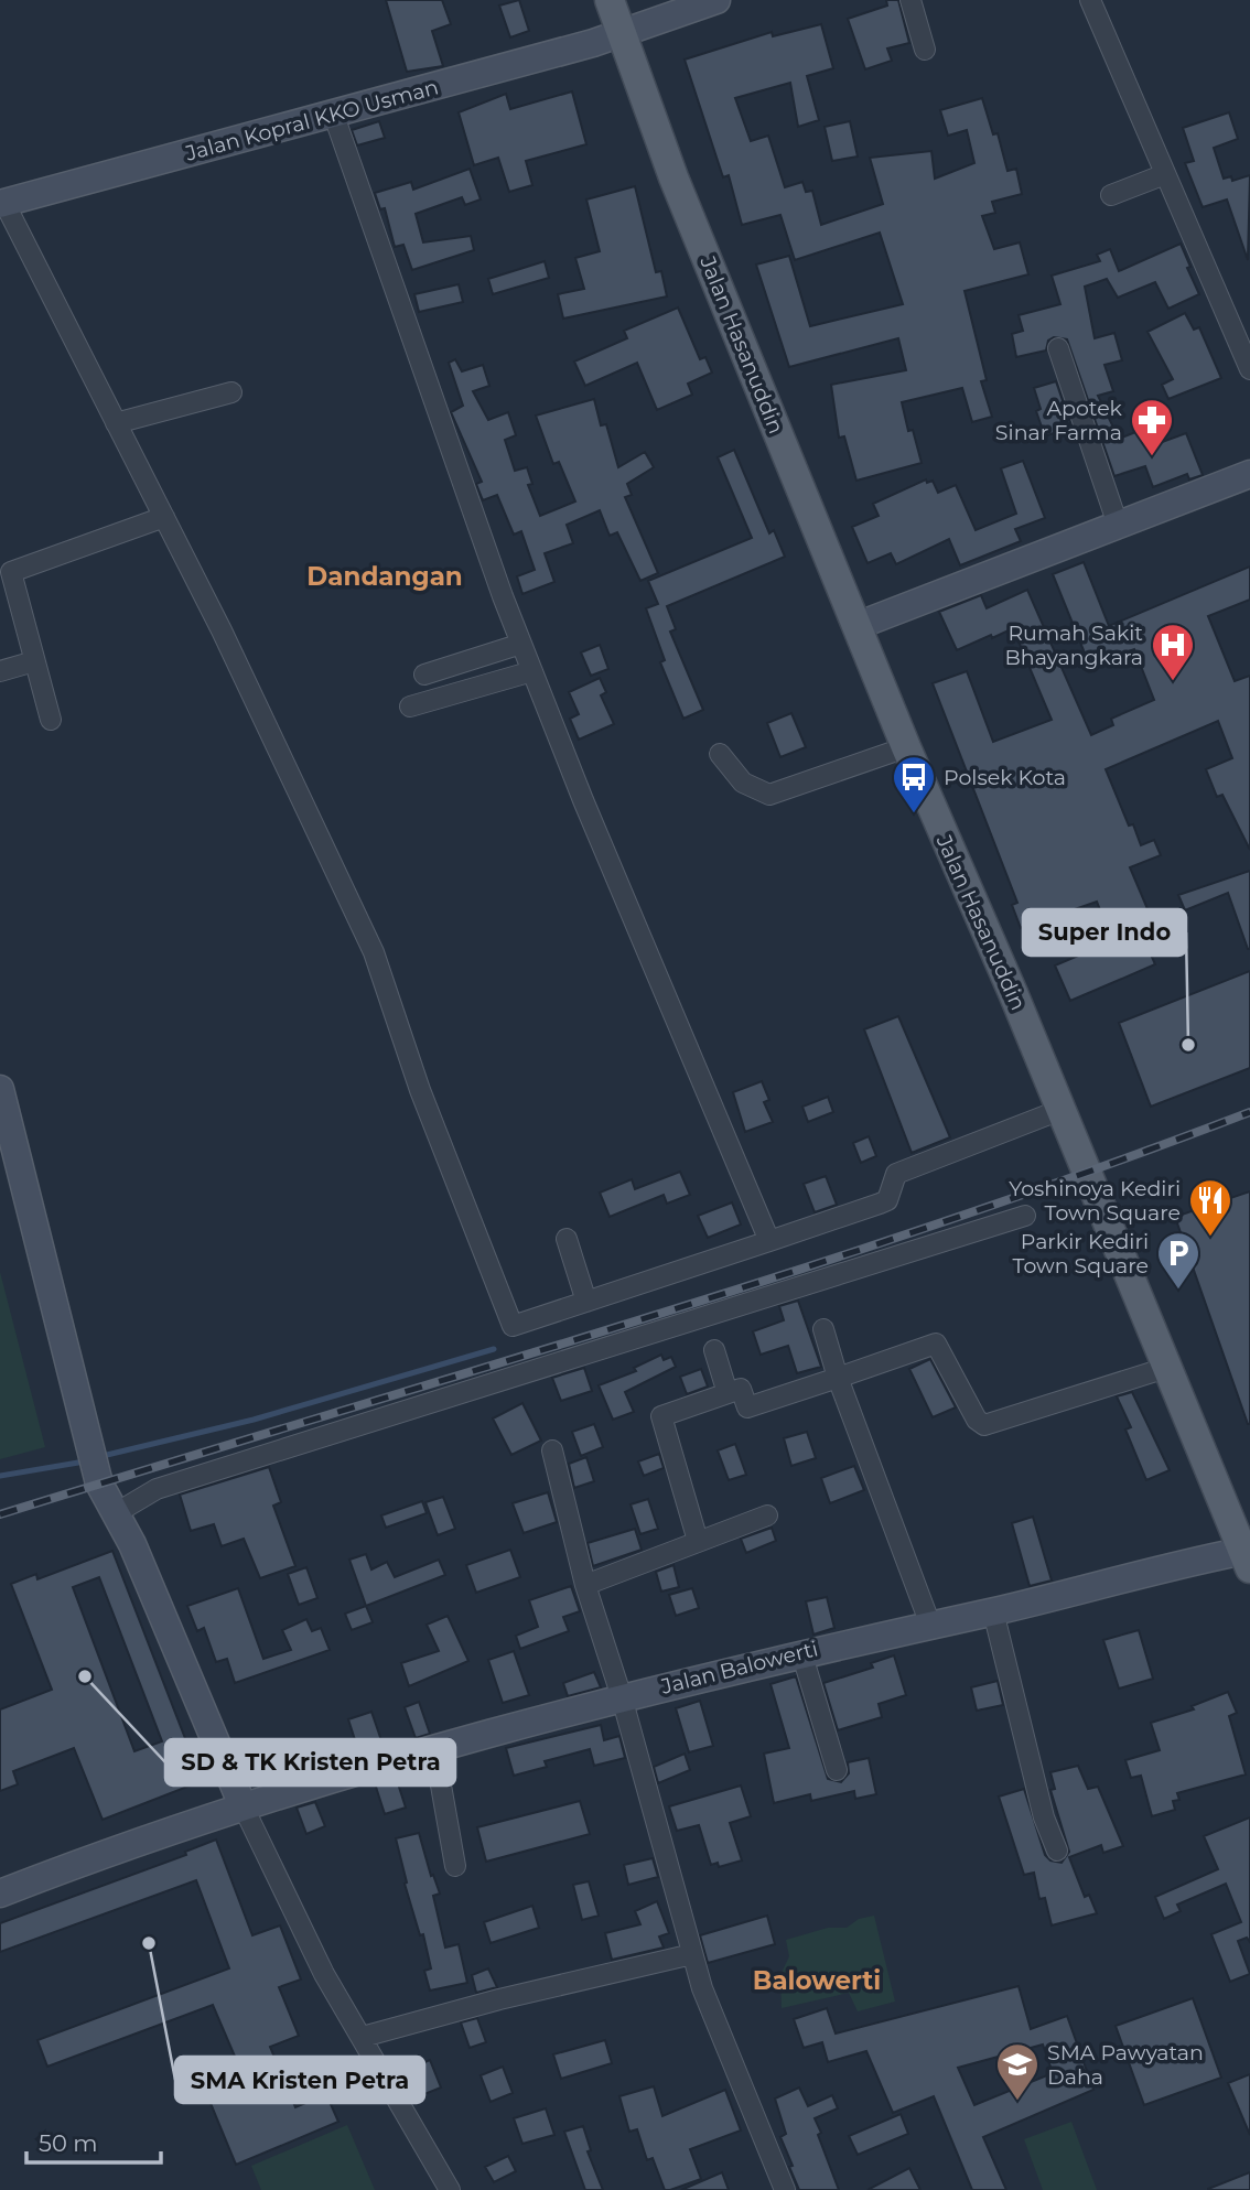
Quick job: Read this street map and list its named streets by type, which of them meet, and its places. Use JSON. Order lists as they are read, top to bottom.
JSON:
{
  "streets": {
    "main road": ["Jalan Hasanuddin"],
    "street": ["Jalan Kopral KKO Usman", "Jalan Balowerti"]
  },
  "crossings": [
    ["Jalan Kopral KKO Usman", "Jalan Hasanuddin"],
    ["Jalan Hasanuddin", "Jalan Balowerti"]
  ],
  "districts": ["Dandangan", "Balowerti"],
  "places": {
    "pharmacy": ["Apotek Sinar Farma"],
    "hospital": ["Rumah Sakit Bhayangkara"],
    "bus stop": ["Polsek Kota"],
    "other": ["Super Indo", "SD & TK Kristen Petra", "SMA Kristen Petra"],
    "restaurant": ["Yoshinoya Kediri Town Square"],
    "parking": ["Parkir Kediri Town Square"],
    "school or university": ["SMA Pawyatan Daha"]
  },
  "scale_bar": "50 m"
}
